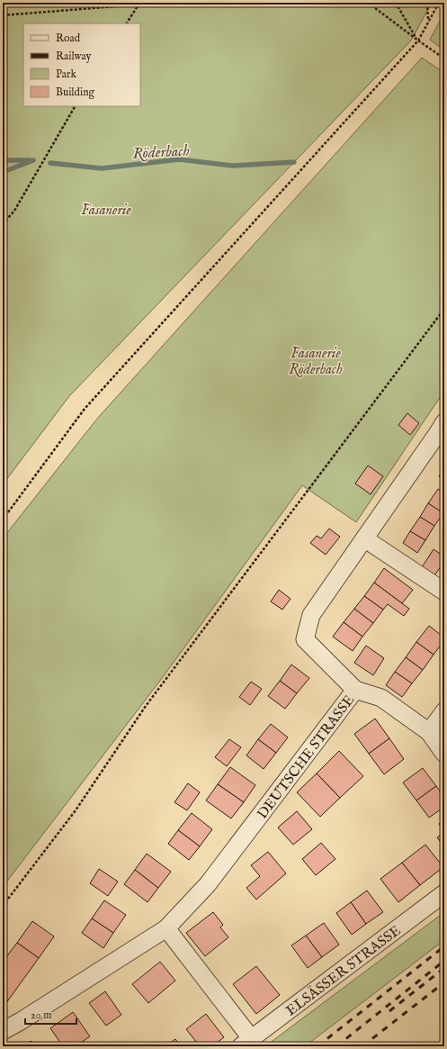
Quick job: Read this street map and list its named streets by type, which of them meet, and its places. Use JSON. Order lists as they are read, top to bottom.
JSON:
{
  "streets": {
    "street": ["DEUTSCHE STRASSE", "ELSÄSSER STRASSE"]
  },
  "water": ["Röderbach"],
  "parks": ["Fasanerie", "Fasanerie Röderbach"],
  "legend": [
    "Road",
    "Railway",
    "Park",
    "Building"
  ],
  "scale_bar": "20 m"
}
